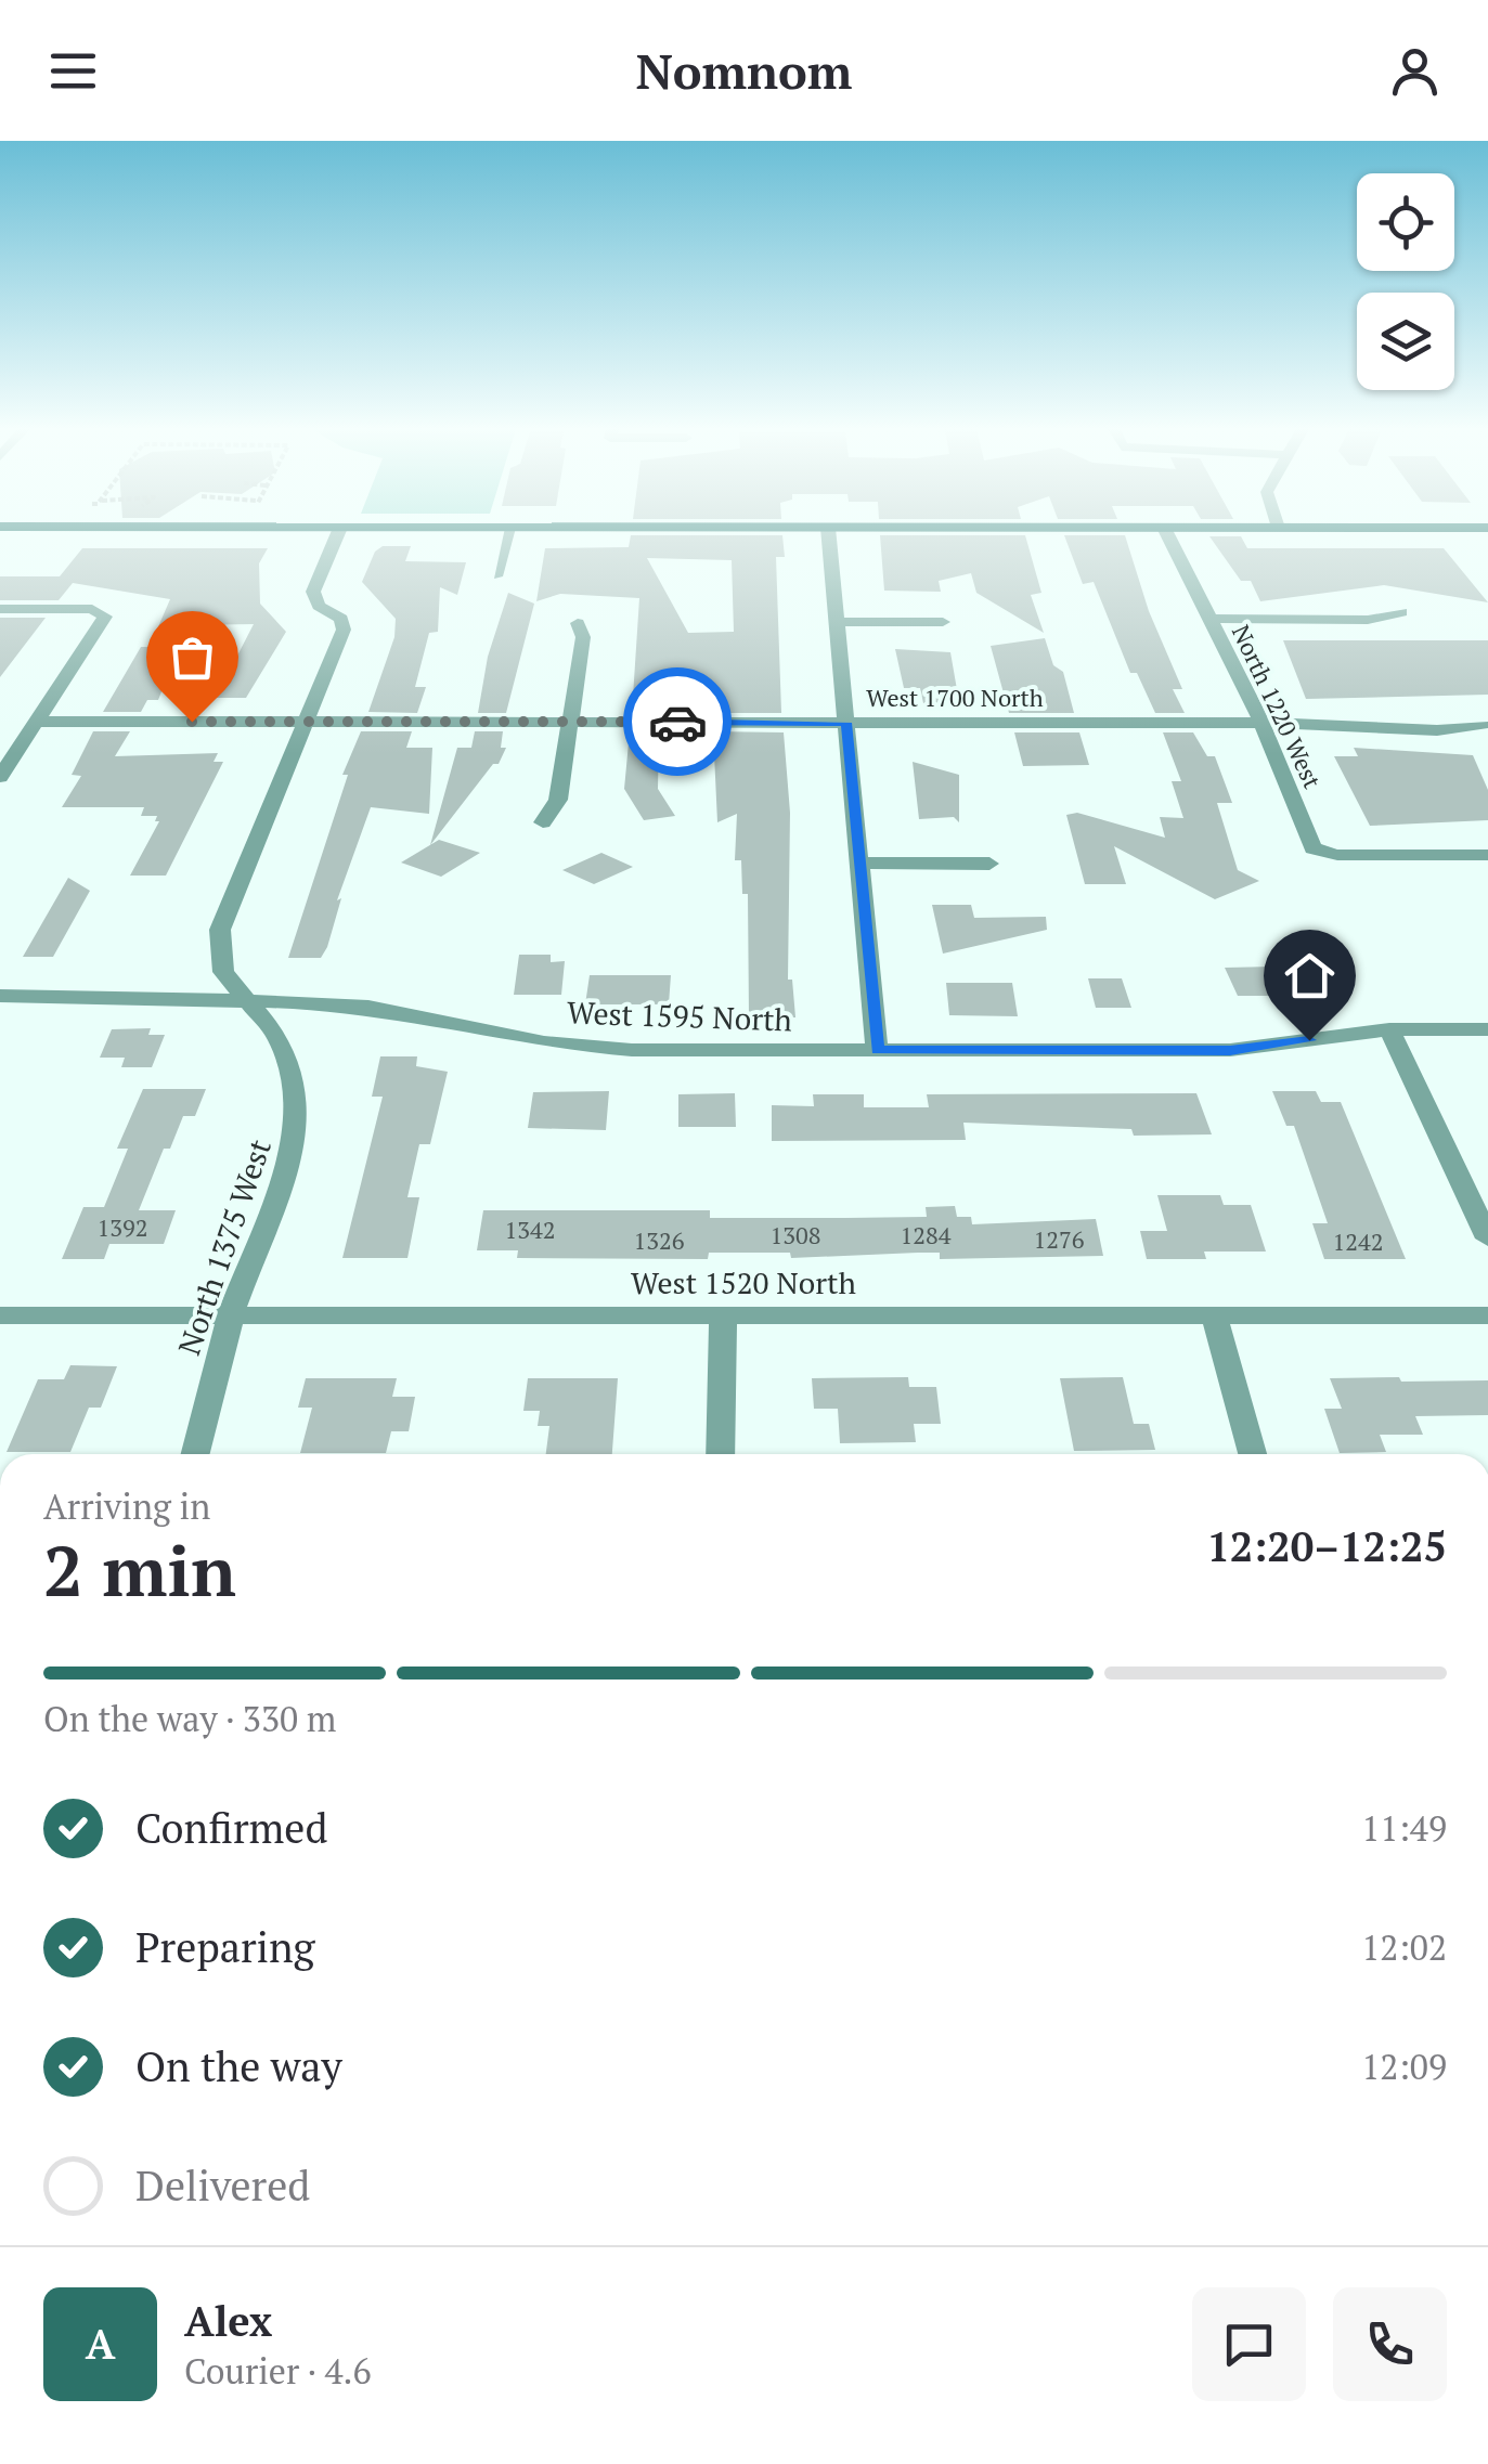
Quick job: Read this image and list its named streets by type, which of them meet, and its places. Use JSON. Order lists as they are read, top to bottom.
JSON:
{
  "streets": {
    "street": [
      "West 1700 North",
      "North 1220 West",
      "West 1595 North",
      "North 1375 West",
      "West 1520 North"
    ]
  },
  "crossings": [
    ["West 1700 North", "North 1220 West"],
    ["West 1700 North", "North 1375 West"],
    ["West 1595 North", "North 1375 West"],
    ["North 1375 West", "West 1520 North"]
  ],
  "house_numbers": [
    "1392",
    "1342",
    "1308",
    "1284",
    "1276",
    "1326",
    "1242"
  ],
  "page": {
    "header": "Nomnom",
    "heading": ["2 min", "Arriving in", "12:20–12:25"],
    "panel": ["Alex", "Courier · 4.6"],
    "bar": "On the way · 330 m",
    "list": [
      ["Confirmed", "11:49"],
      ["Preparing", "12:02"],
      ["On the way", "12:09"],
      "Delivered"
    ],
    "round": "A"
  }
}
